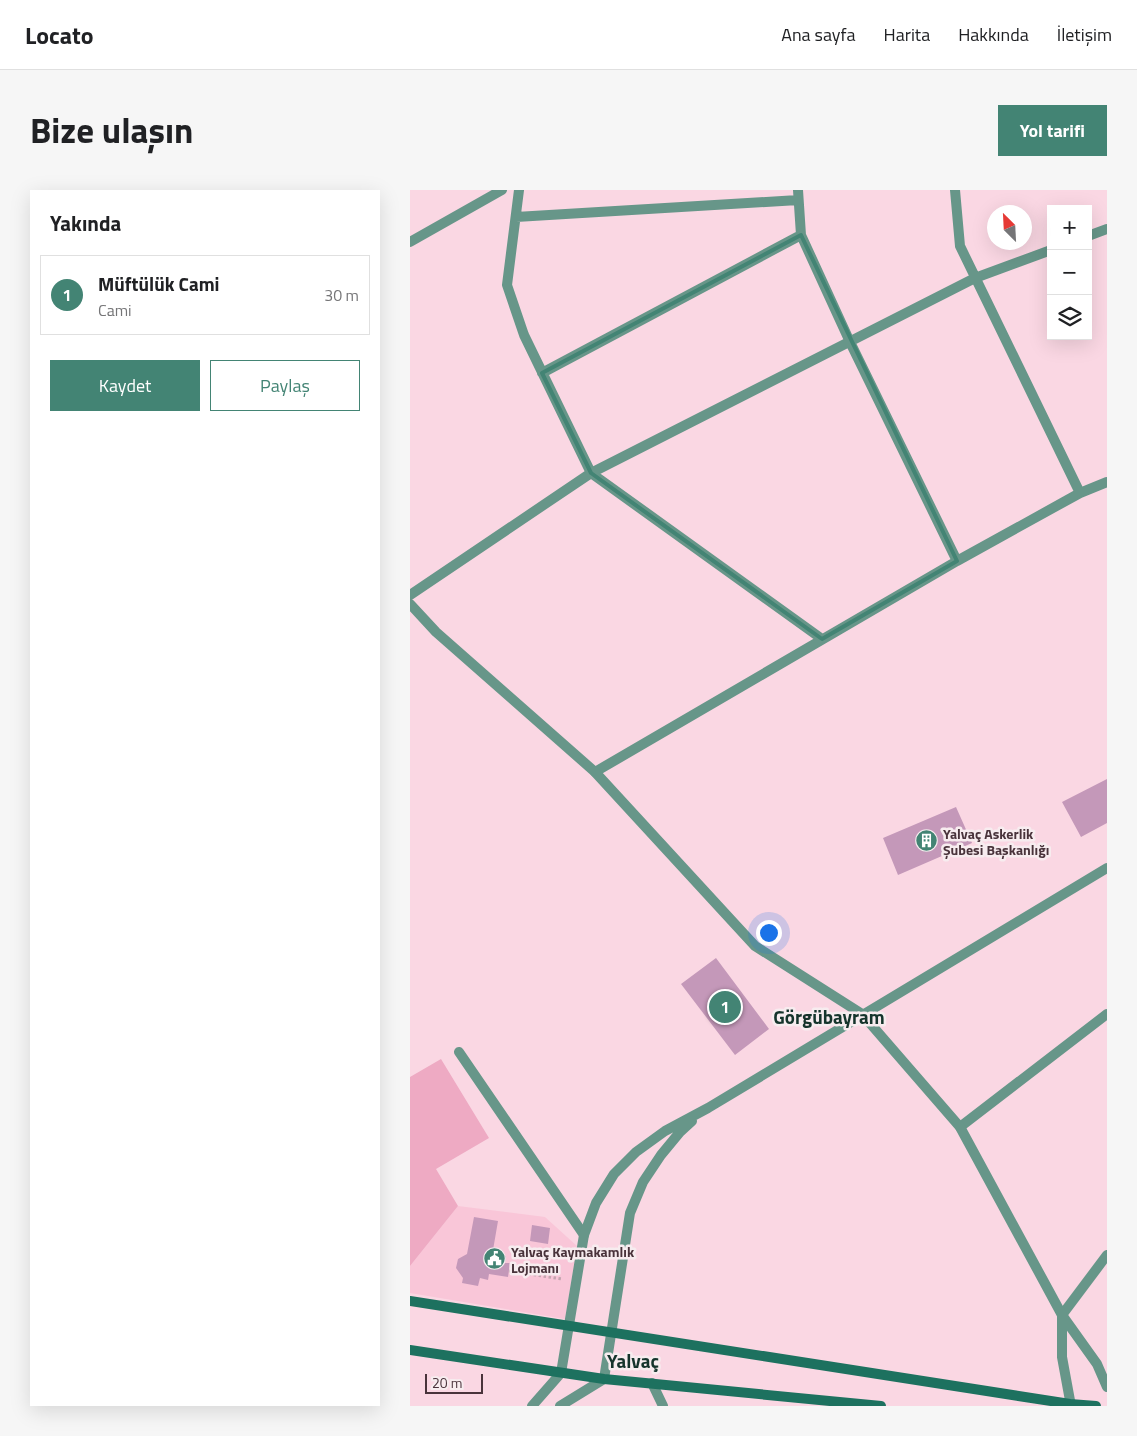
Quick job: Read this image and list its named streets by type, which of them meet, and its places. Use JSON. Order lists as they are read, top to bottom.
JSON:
{
  "districts": ["Görgübayram", "Yalvaç"],
  "places": {
    "building": ["Yalvaç Askerlik Şubesi Başkanlığı"],
    "public building": ["Yalvaç Kaymakamlık Lojmanı"]
  },
  "scale_bar": "20 m",
  "north": "top left",
  "page": {
    "header": "Locato",
    "nav": [
      "Ana sayfa",
      "Harita",
      "Hakkında",
      "İletişim"
    ],
    "title": "Bize ulaşın",
    "buttons": [
      "Yol tarifi",
      ["Kaydet", "Paylaş"]
    ],
    "heading": "Yakında",
    "map_buttons": ["+", "−"],
    "list": [
      {
        "mark": "1",
        "name": "Müftülük Cami",
        "note": "Cami",
        "value": "30 m"
      }
    ],
    "pins": "1",
    "scale": "20 m"
  }
}
